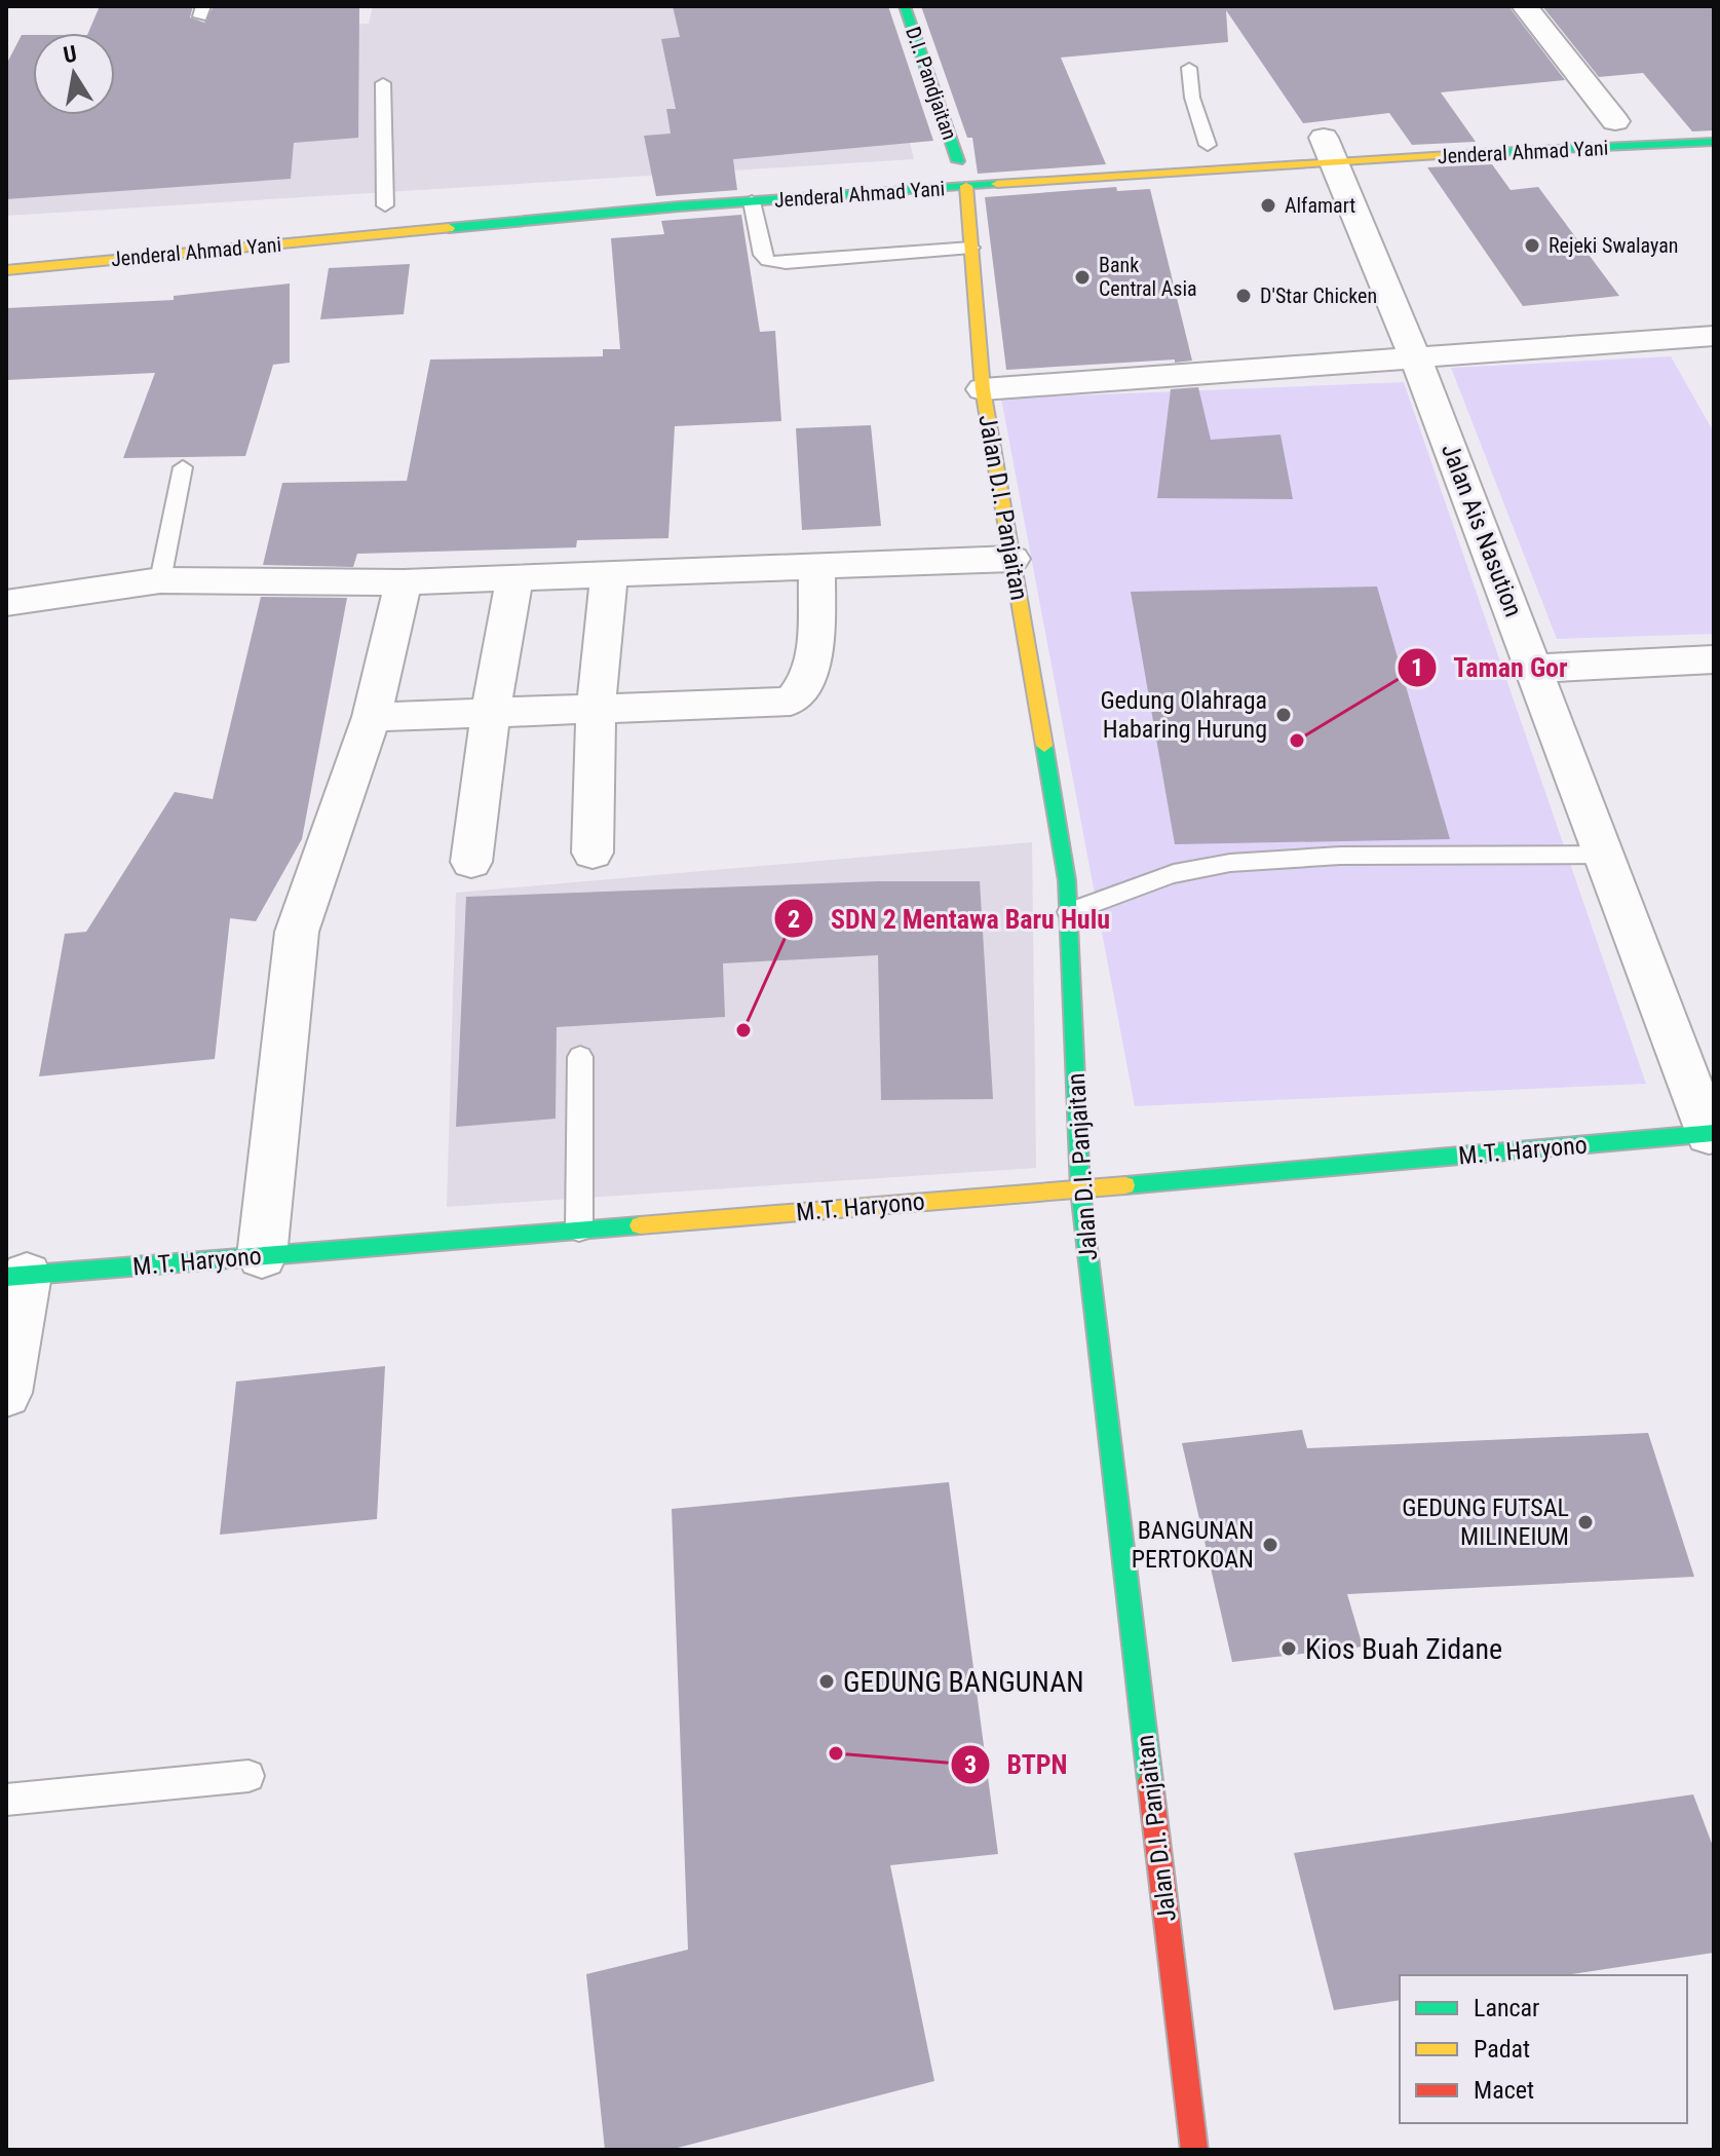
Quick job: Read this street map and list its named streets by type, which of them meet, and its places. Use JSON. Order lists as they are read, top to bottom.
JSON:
{
  "streets": {
    "main road": [
      "D.I. Pandjaitan",
      "Jenderal Ahmad Yani",
      "Jalan D.I. Panjaitan",
      "M.T. Haryono"
    ],
    "street": ["Jalan Ais Nasution"]
  },
  "crossings": [
    ["Jenderal Ahmad Yani", "Jalan D.I. Panjaitan"],
    ["Jenderal Ahmad Yani", "Jalan Ais Nasution"],
    ["Jalan D.I. Panjaitan", "M.T. Haryono"],
    ["Jalan Ais Nasution", "M.T. Haryono"]
  ],
  "places": [
    "Alfamart",
    "Rejeki Swalayan",
    "Bank Central Asia",
    "D'Star Chicken",
    "Gedung Olahraga Habaring Hurung",
    "Taman Gor",
    "SDN 2 Mentawa Baru Hulu",
    "GEDUNG FUTSAL MILINEIUM",
    "BANGUNAN PERTOKOAN",
    "Kios Buah Zidane",
    "GEDUNG BANGUNAN",
    "BTPN"
  ],
  "legend": ["Lancar", "Padat", "Macet"],
  "north": "top"
}
